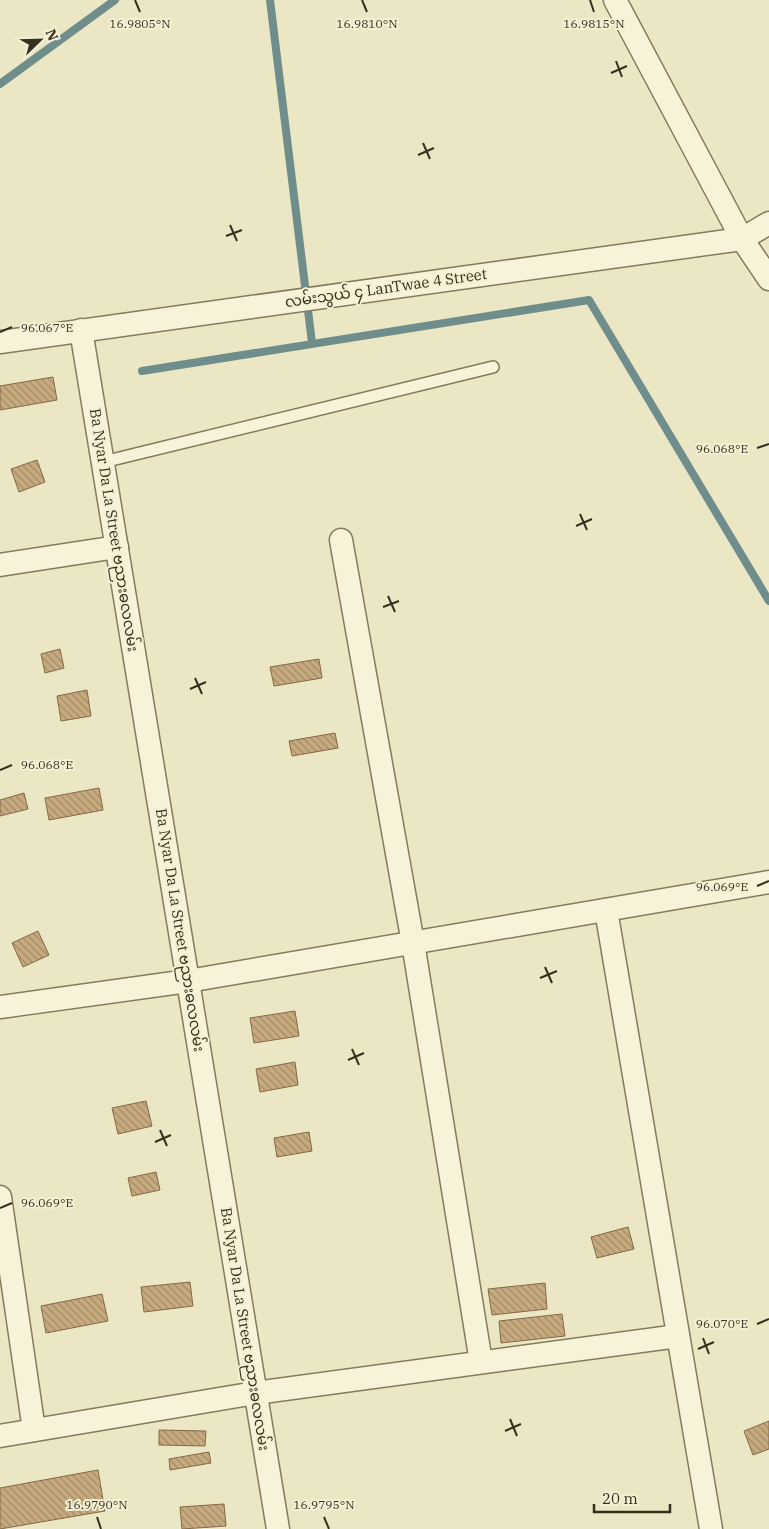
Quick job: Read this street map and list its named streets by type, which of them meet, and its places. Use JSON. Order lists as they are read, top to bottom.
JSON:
{
  "streets": {
    "street": ["လမ်းသွယ် ၄ LanTwae 4 Street", "Ba Nyar Da La Street ဗညားဓလလမ်း"]
  },
  "crossings": [
    ["လမ်းသွယ် ၄ LanTwae 4 Street", "Ba Nyar Da La Street ဗညားဓလလမ်း"]
  ],
  "scale_bar": "20 m",
  "north": "top right",
  "coordinates": [
    "16.9805°N",
    "16.9815°N",
    "16.9810°N",
    "96.067°E",
    "96.068°E",
    "96.069°E",
    "96.070°E",
    "16.9790°N",
    "16.9795°N"
  ]
}
